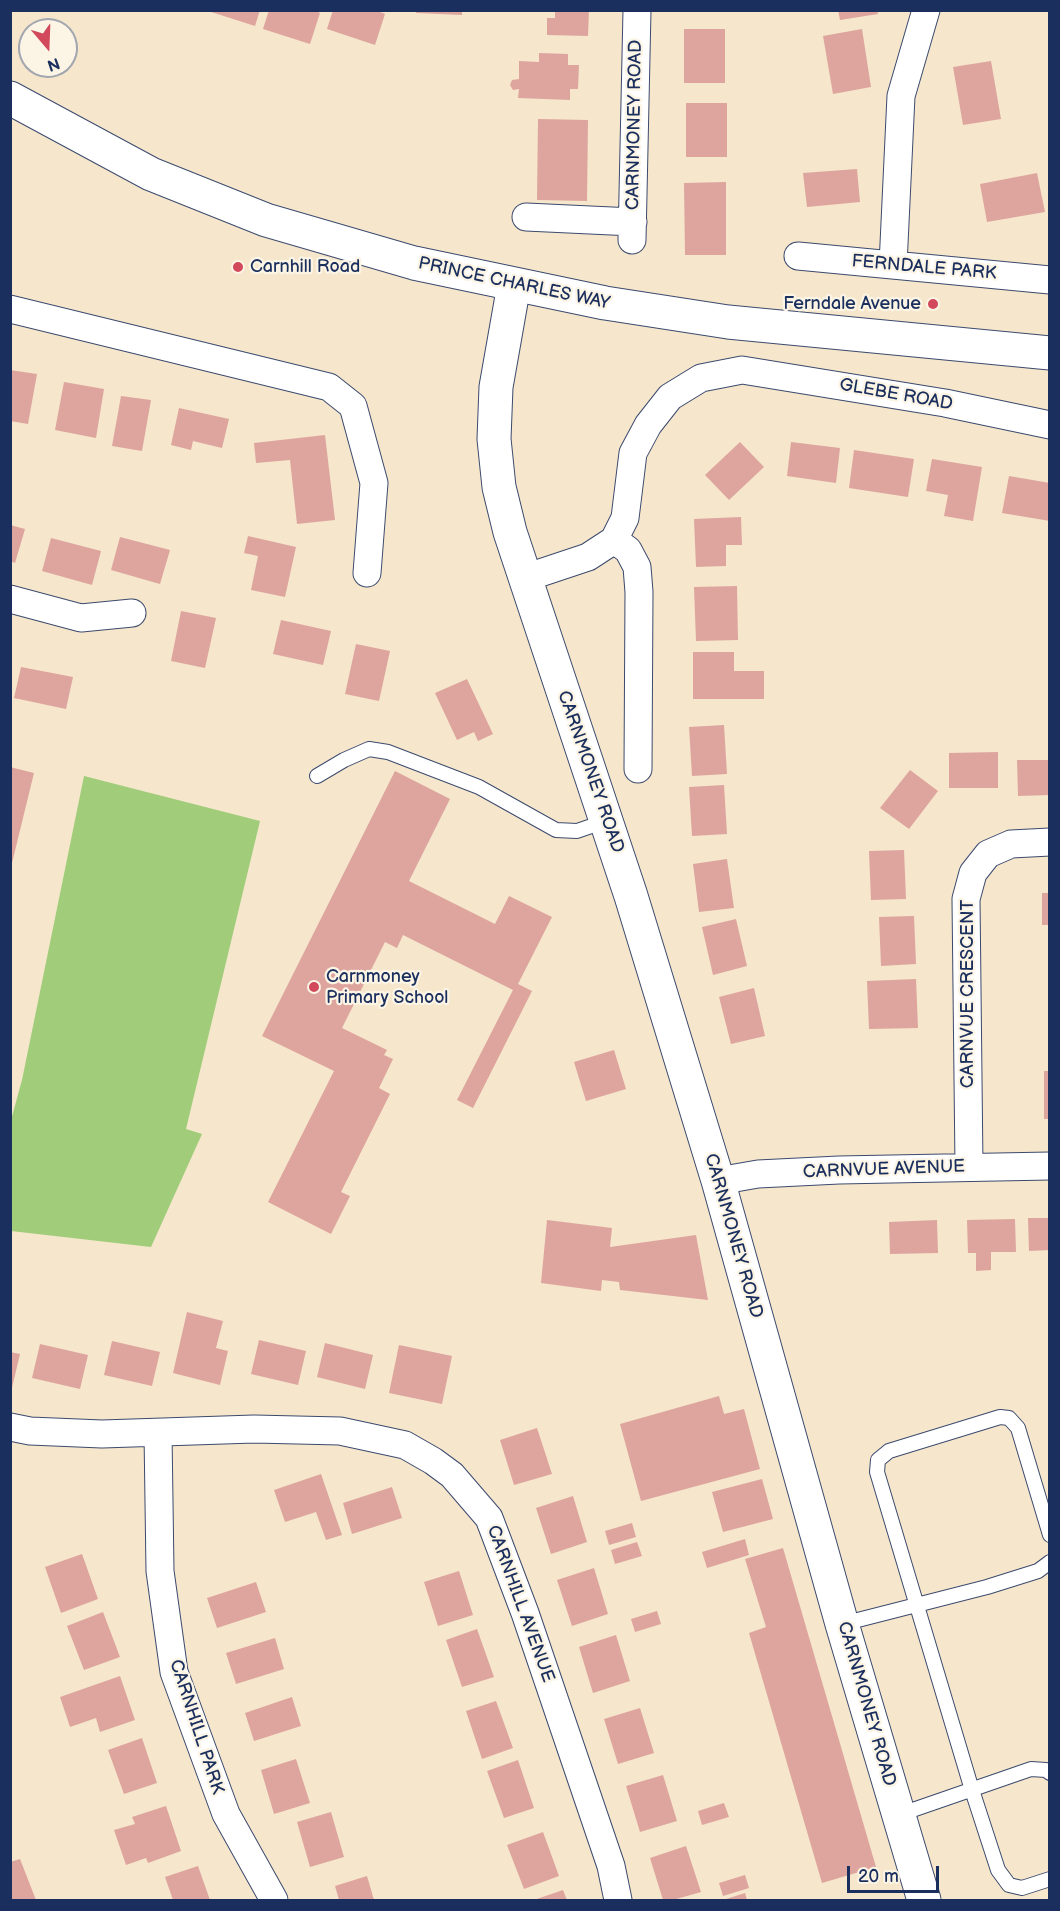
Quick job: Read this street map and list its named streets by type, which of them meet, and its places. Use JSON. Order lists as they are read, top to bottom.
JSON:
{
  "streets": {
    "street": [
      "CARNMONEY ROAD",
      "FERNDALE PARK",
      "PRINCE CHARLES WAY",
      "GLEBE ROAD",
      "CARNVUE CRESCENT",
      "CARNVUE AVENUE",
      "CARNHILL AVENUE",
      "CARNHILL PARK"
    ]
  },
  "crossings": [
    ["CARNMONEY ROAD", "PRINCE CHARLES WAY"],
    ["CARNMONEY ROAD", "CARNVUE AVENUE"],
    ["CARNVUE CRESCENT", "CARNVUE AVENUE"],
    ["CARNHILL AVENUE", "CARNHILL PARK"]
  ],
  "places": ["Carnhill Road", "Ferndale Avenue", "Carnmoney Primary School"],
  "scale_bar": "20 m",
  "north": "bottom"
}
